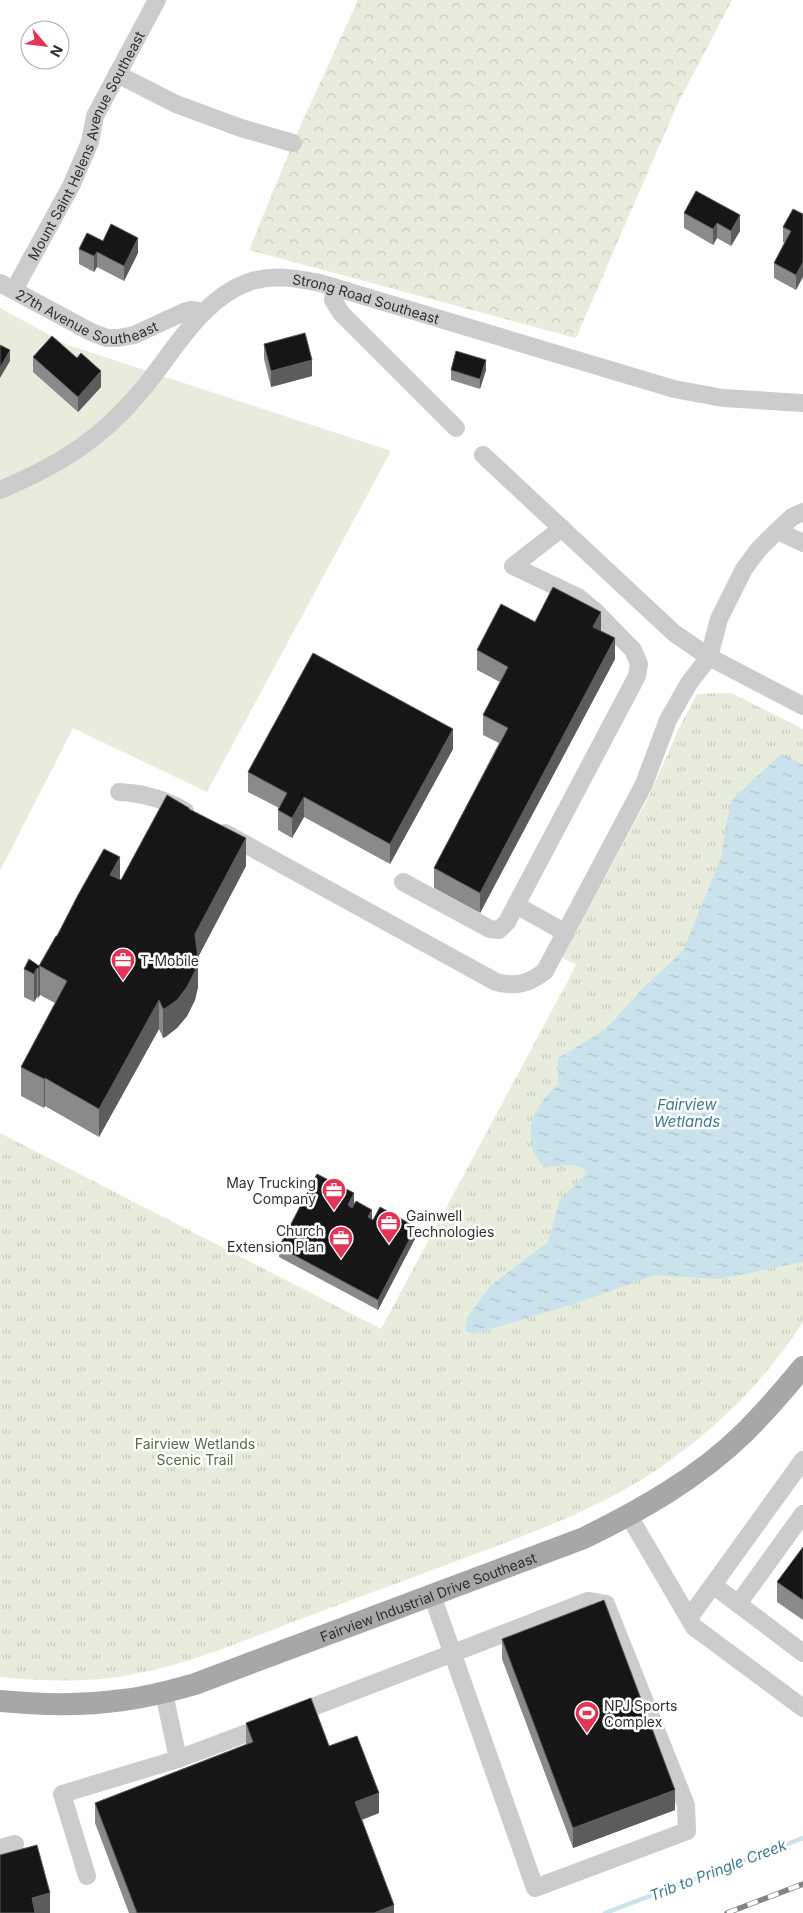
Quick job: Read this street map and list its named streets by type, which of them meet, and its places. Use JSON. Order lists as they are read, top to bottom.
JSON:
{
  "streets": {
    "main road": ["Fairview Industrial Drive Southeast"],
    "street": ["Mount Saint Helens Avenue Southeast", "Strong Road Southeast", "27th Avenue Southeast"]
  },
  "crossings": [
    ["Mount Saint Helens Avenue Southeast", "27th Avenue Southeast"],
    ["Strong Road Southeast", "27th Avenue Southeast"]
  ],
  "water": ["Fairview Wetlands", "Trib to Pringle Creek"],
  "parks": ["Fairview Wetlands Scenic Trail"],
  "places": {
    "office": [
      "T-Mobile",
      "May Trucking Company",
      "Gainwell Technologies",
      "Church Extension Plan"
    ],
    "sports": ["NPJ Sports Complex"]
  },
  "north": "bottom right"
}
